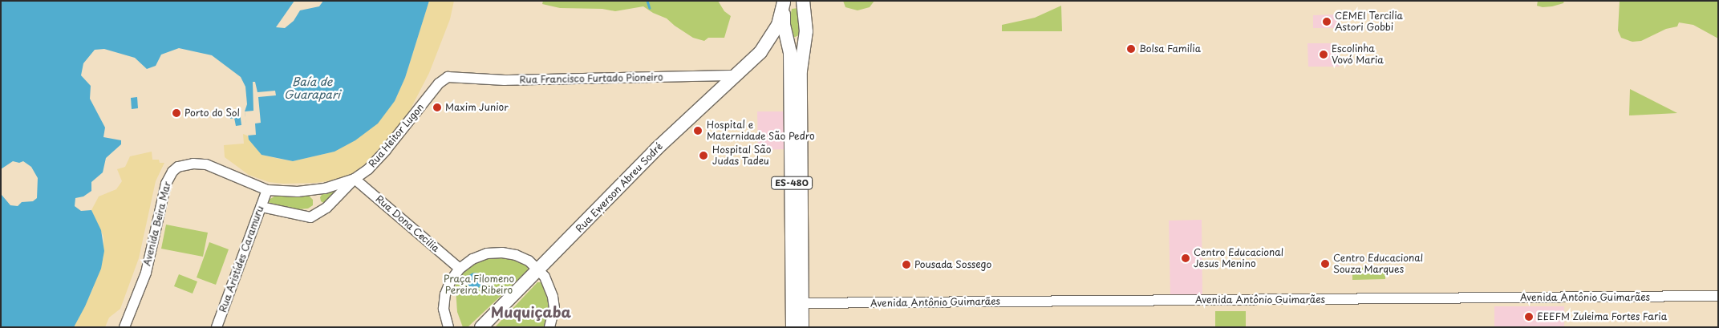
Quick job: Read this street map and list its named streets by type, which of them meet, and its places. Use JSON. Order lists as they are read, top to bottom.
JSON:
{
  "streets": {
    "main road": ["ES-480", "Rua Ewerson Abreu Sodré"],
    "street": [
      "Rua Francisco Furtado Pioneiro",
      "Rua Heitor Lugon",
      "Avenida Beira Mar",
      "Rua Dona Cecilia",
      "Rua Aristídes Caramuru",
      "Avenida Antônio Guimarães"
    ]
  },
  "crossings": [
    ["Rua Francisco Furtado Pioneiro", "Rua Heitor Lugon"],
    ["Rua Francisco Furtado Pioneiro", "Rua Ewerson Abreu Sodré"],
    ["Rua Heitor Lugon", "Avenida Beira Mar"],
    ["Rua Heitor Lugon", "Rua Dona Cecilia"],
    ["Rua Heitor Lugon", "Rua Aristídes Caramuru"],
    ["ES-480", "Rua Ewerson Abreu Sodré"],
    ["ES-480", "Avenida Antônio Guimarães"],
    ["Avenida Beira Mar", "Rua Aristídes Caramuru"]
  ],
  "districts": ["Muquiçaba"],
  "water": ["Baía de Guarapari"],
  "parks": ["Praça Filomeno Pereira Ribeiro"],
  "places": [
    "CEMEI Tercilia Astori Gobbi",
    "Bolsa Familia",
    "Escolinha Vovó Maria",
    "Maxim Junior",
    "Porto do Sol",
    "Hospital e Maternidade São Pedro",
    "Hospital São Judas Tadeu",
    "Centro Educacional Jesus Menino",
    "Centro Educacional Souza Marques",
    "Pousada Sossego",
    "EEEFM Zuleima Fortes Faria"
  ]
}
